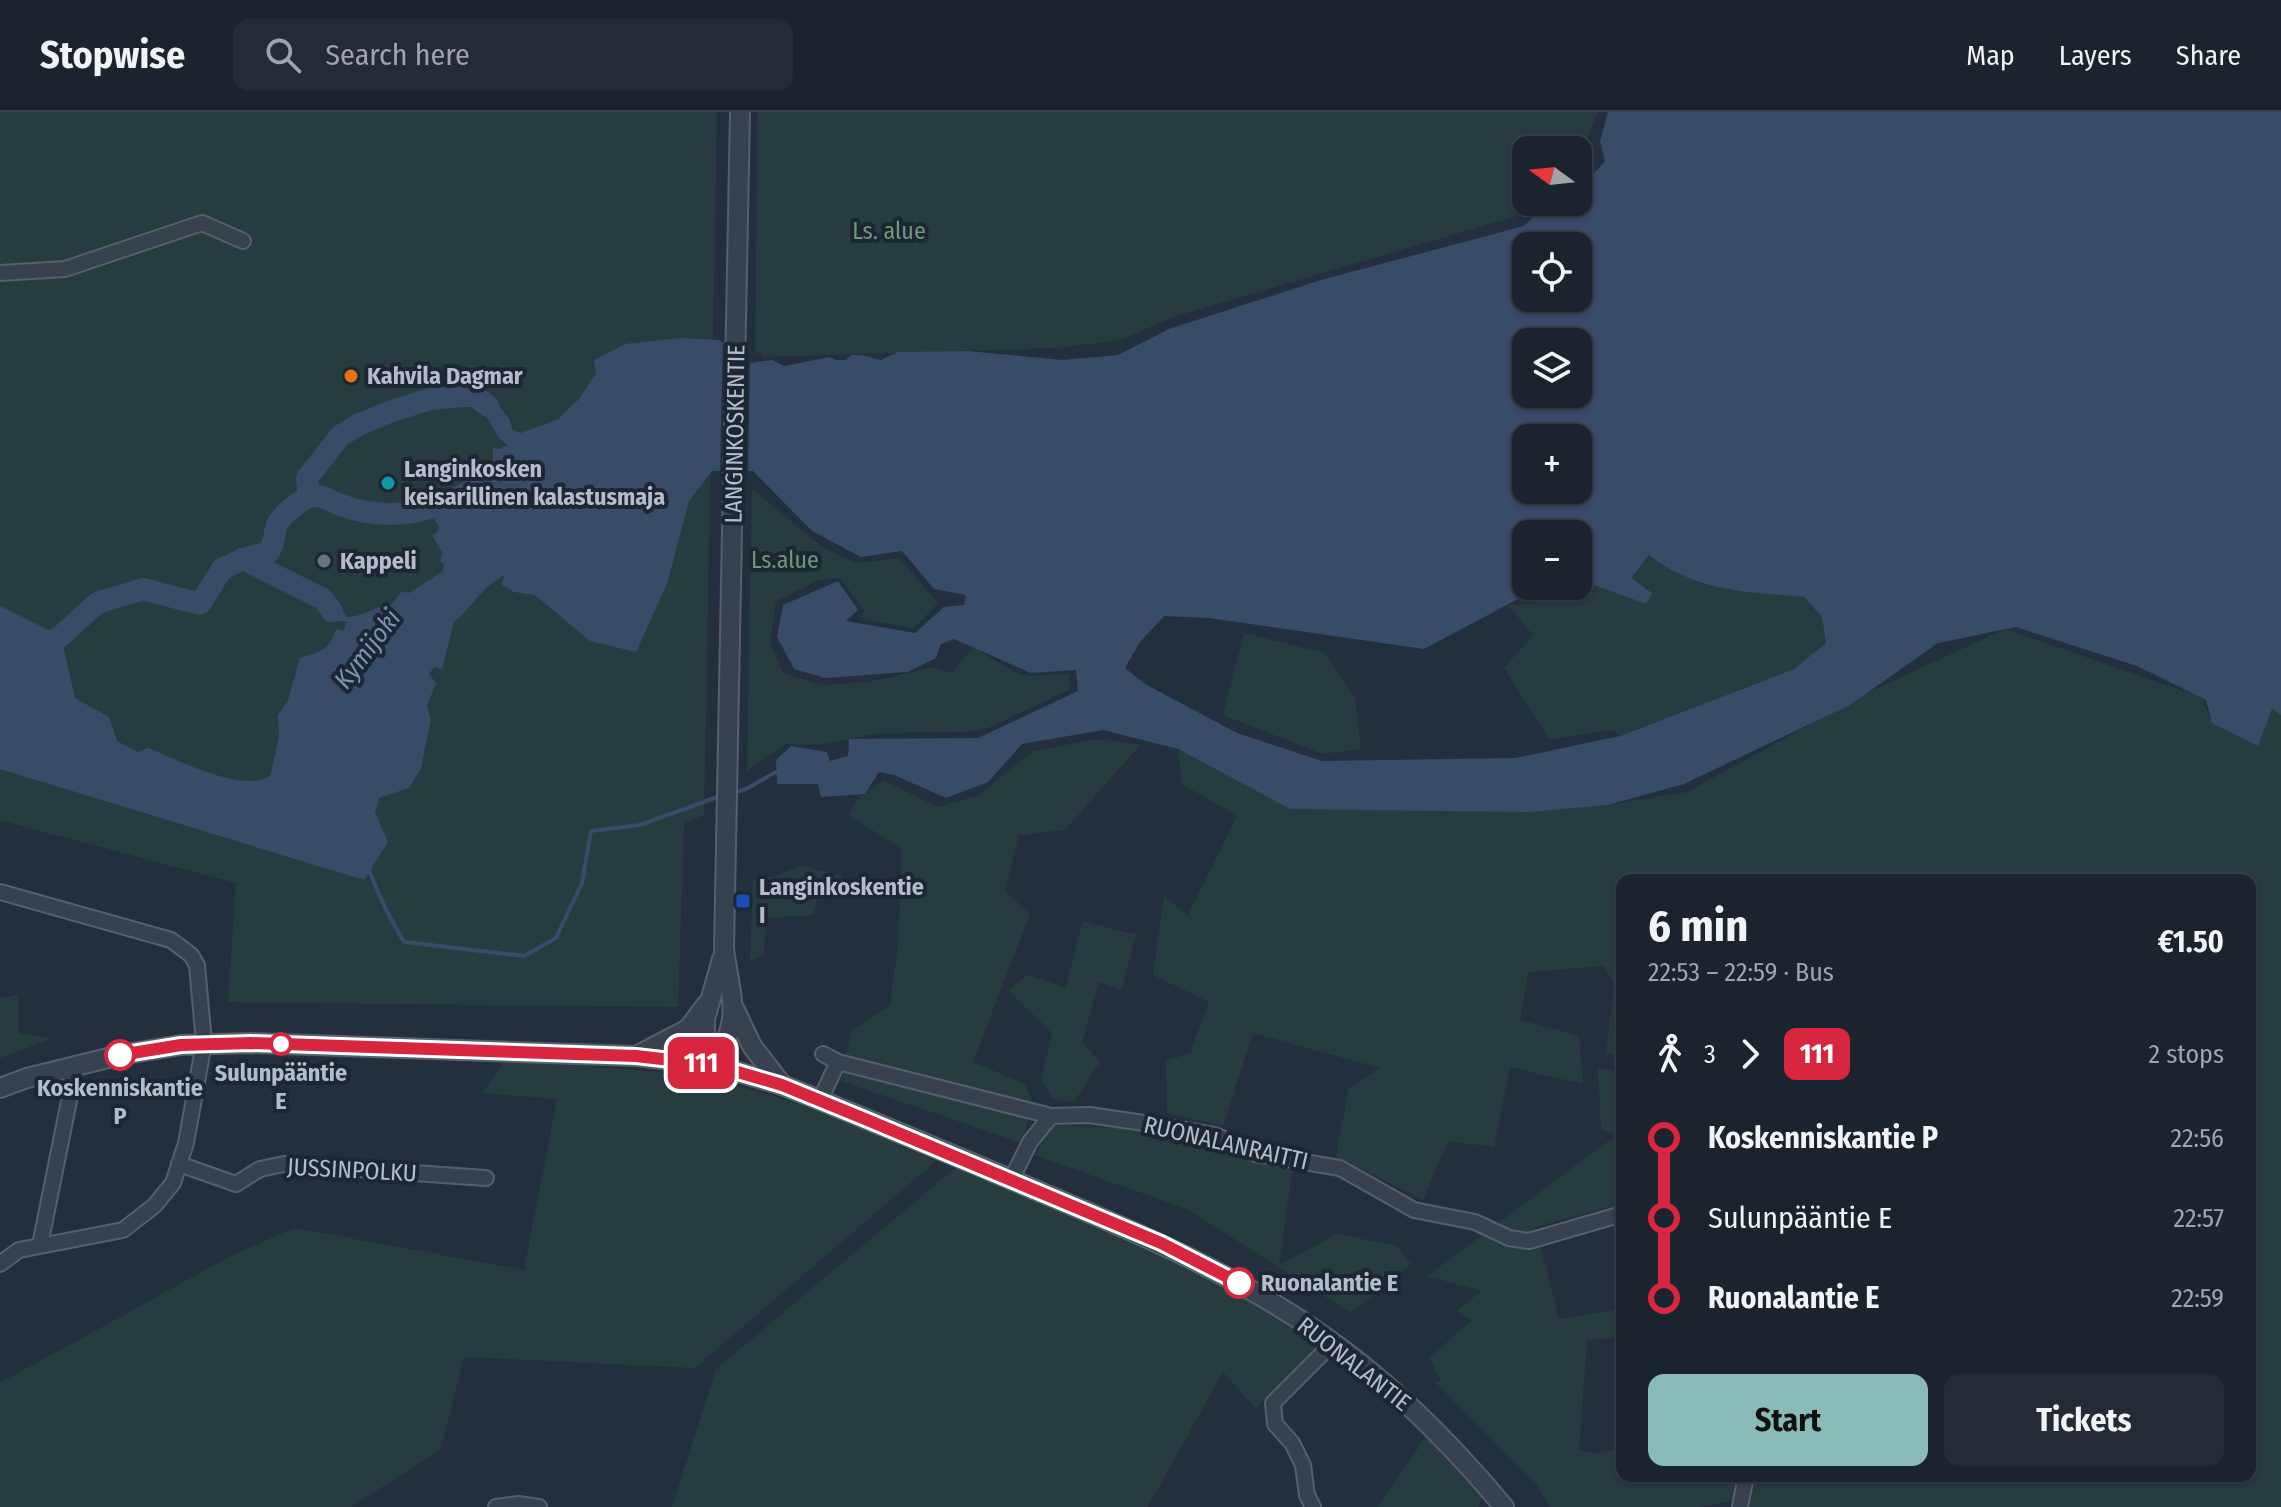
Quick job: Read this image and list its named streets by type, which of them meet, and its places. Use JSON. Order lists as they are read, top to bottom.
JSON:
{
  "streets": {
    "street": [
      "LANGINKOSKENTIE",
      "RUONALANRAITTI",
      "JUSSINPOLKU",
      "RUONALANTIE"
    ]
  },
  "crossings": [
    ["LANGINKOSKENTIE", "RUONALANTIE"]
  ],
  "water": ["Kymijoki"],
  "parks": ["Ls. alue", "Ls.alue"],
  "places": {
    "other": [
      "Kahvila Dagmar",
      "Langinkosken keisarillinen kalastusmaja",
      "Kappeli",
      "Sulunpääntie E",
      "Koskenniskantie P",
      "Ruonalantie E"
    ],
    "transit": ["Langinkoskentie I"]
  },
  "lines": ["bus line 111"],
  "north": "left",
  "page": {
    "header": "Stopwise",
    "search": "Search here",
    "nav": ["Map", "Layers", "Share"],
    "on_map": "111",
    "map_buttons": ["+", "−"],
    "heading": ["6 min", "22:53 – 22:59 · Bus", "€1.50"],
    "legs": ["3", "111", "2 stops"],
    "list": [
      {
        "name": "Koskenniskantie P",
        "value": "22:56"
      },
      {
        "name": "Sulunpääntie E",
        "value": "22:57"
      },
      {
        "name": "Ruonalantie E",
        "value": "22:59"
      }
    ],
    "buttons": ["Start", "Tickets"]
  }
}
